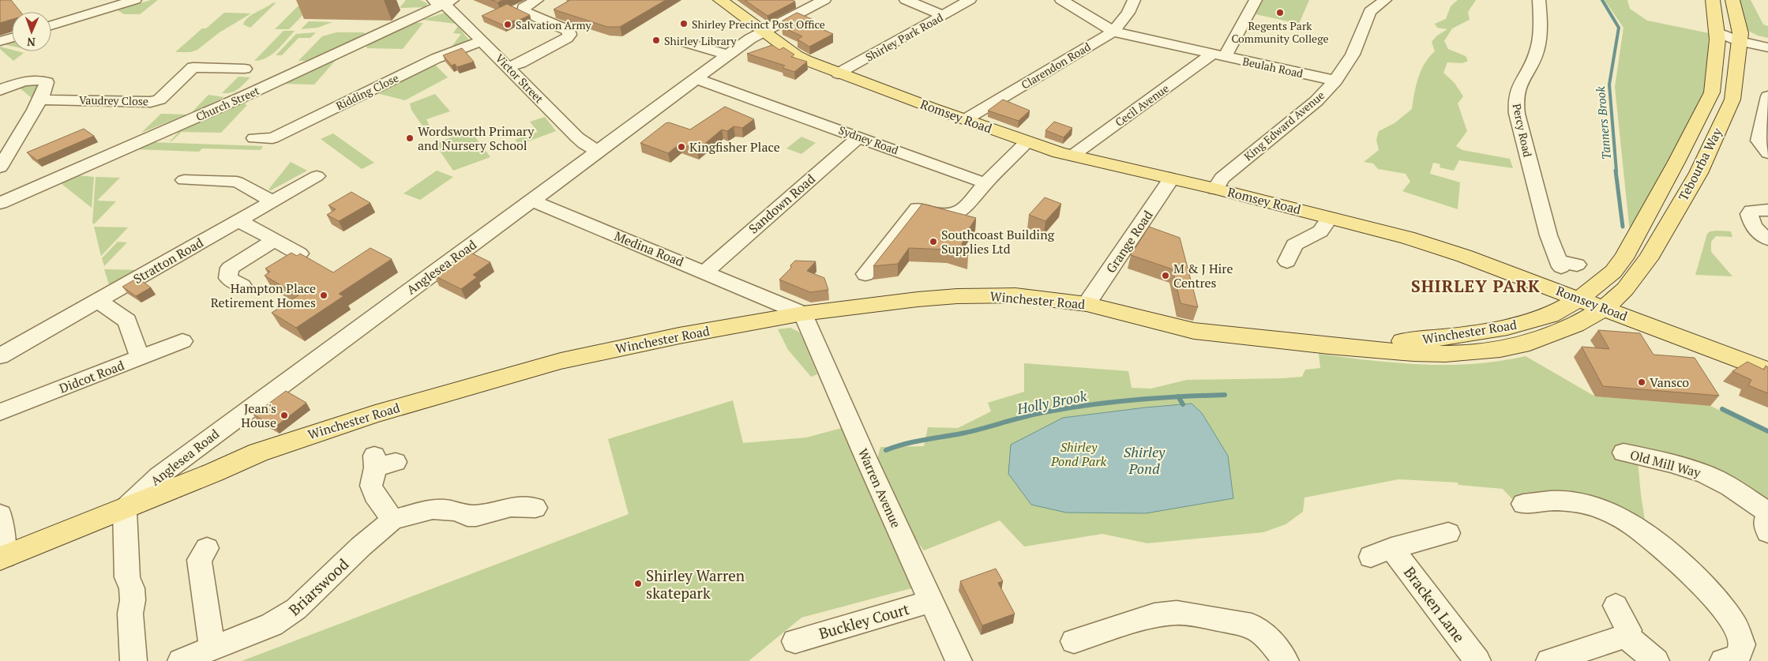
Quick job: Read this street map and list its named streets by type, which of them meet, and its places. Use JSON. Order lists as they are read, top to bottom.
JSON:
{
  "streets": {
    "main road": ["Romsey Road", "Tebourba Way", "Winchester Road"],
    "street": [
      "Shirley Park Road",
      "Clarendon Road",
      "Beulah Road",
      "Victor Street",
      "Ridding Close",
      "Vaudrey Close",
      "Church Street",
      "Cecil Avenue",
      "King Edward Avenue",
      "Percy Road",
      "Sydney Road",
      "Sandown Road",
      "Grange Road",
      "Medina Road",
      "Stratton Road",
      "Anglesea Road",
      "Didcot Road",
      "Old Mill Way",
      "Warren Avenue",
      "Briarswood",
      "Bracken Lane",
      "Buckley Court"
    ]
  },
  "crossings": [
    ["Shirley Park Road", "Romsey Road"],
    ["Clarendon Road", "Beulah Road"],
    ["Clarendon Road", "Romsey Road"],
    ["Beulah Road", "Cecil Avenue"],
    ["Beulah Road", "King Edward Avenue"],
    ["Victor Street", "Ridding Close"],
    ["Victor Street", "Church Street"],
    ["Victor Street", "Anglesea Road"],
    ["Cecil Avenue", "Romsey Road"],
    ["Romsey Road", "King Edward Avenue"],
    ["Romsey Road", "Tebourba Way"],
    ["Romsey Road", "Grange Road"],
    ["Romsey Road", "Anglesea Road"],
    ["Romsey Road", "Winchester Road"],
    ["Sydney Road", "Sandown Road"],
    ["Sydney Road", "Anglesea Road"],
    ["Tebourba Way", "Winchester Road"],
    ["Sandown Road", "Medina Road"],
    ["Grange Road", "Winchester Road"],
    ["Medina Road", "Anglesea Road"],
    ["Medina Road", "Winchester Road"],
    ["Medina Road", "Warren Avenue"],
    ["Anglesea Road", "Winchester Road"],
    ["Winchester Road", "Warren Avenue"],
    ["Warren Avenue", "Buckley Court"]
  ],
  "districts": ["SHIRLEY PARK"],
  "water": ["Tanners Brook", "Holly Brook", "Shirley Pond"],
  "parks": ["Shirley Pond Park"],
  "places": [
    "Regents Park Community College",
    "Shirley Precinct Post Office",
    "Salvation Army",
    "Shirley Library",
    "Wordsworth Primary and Nursery School",
    "Kingfisher Place",
    "Southcoast Building Supplies Ltd",
    "M & J Hire Centres",
    "Hampton Place Retirement Homes",
    "Vansco",
    "Jean's House",
    "Shirley Warren skatepark"
  ],
  "north": "bottom"
}
